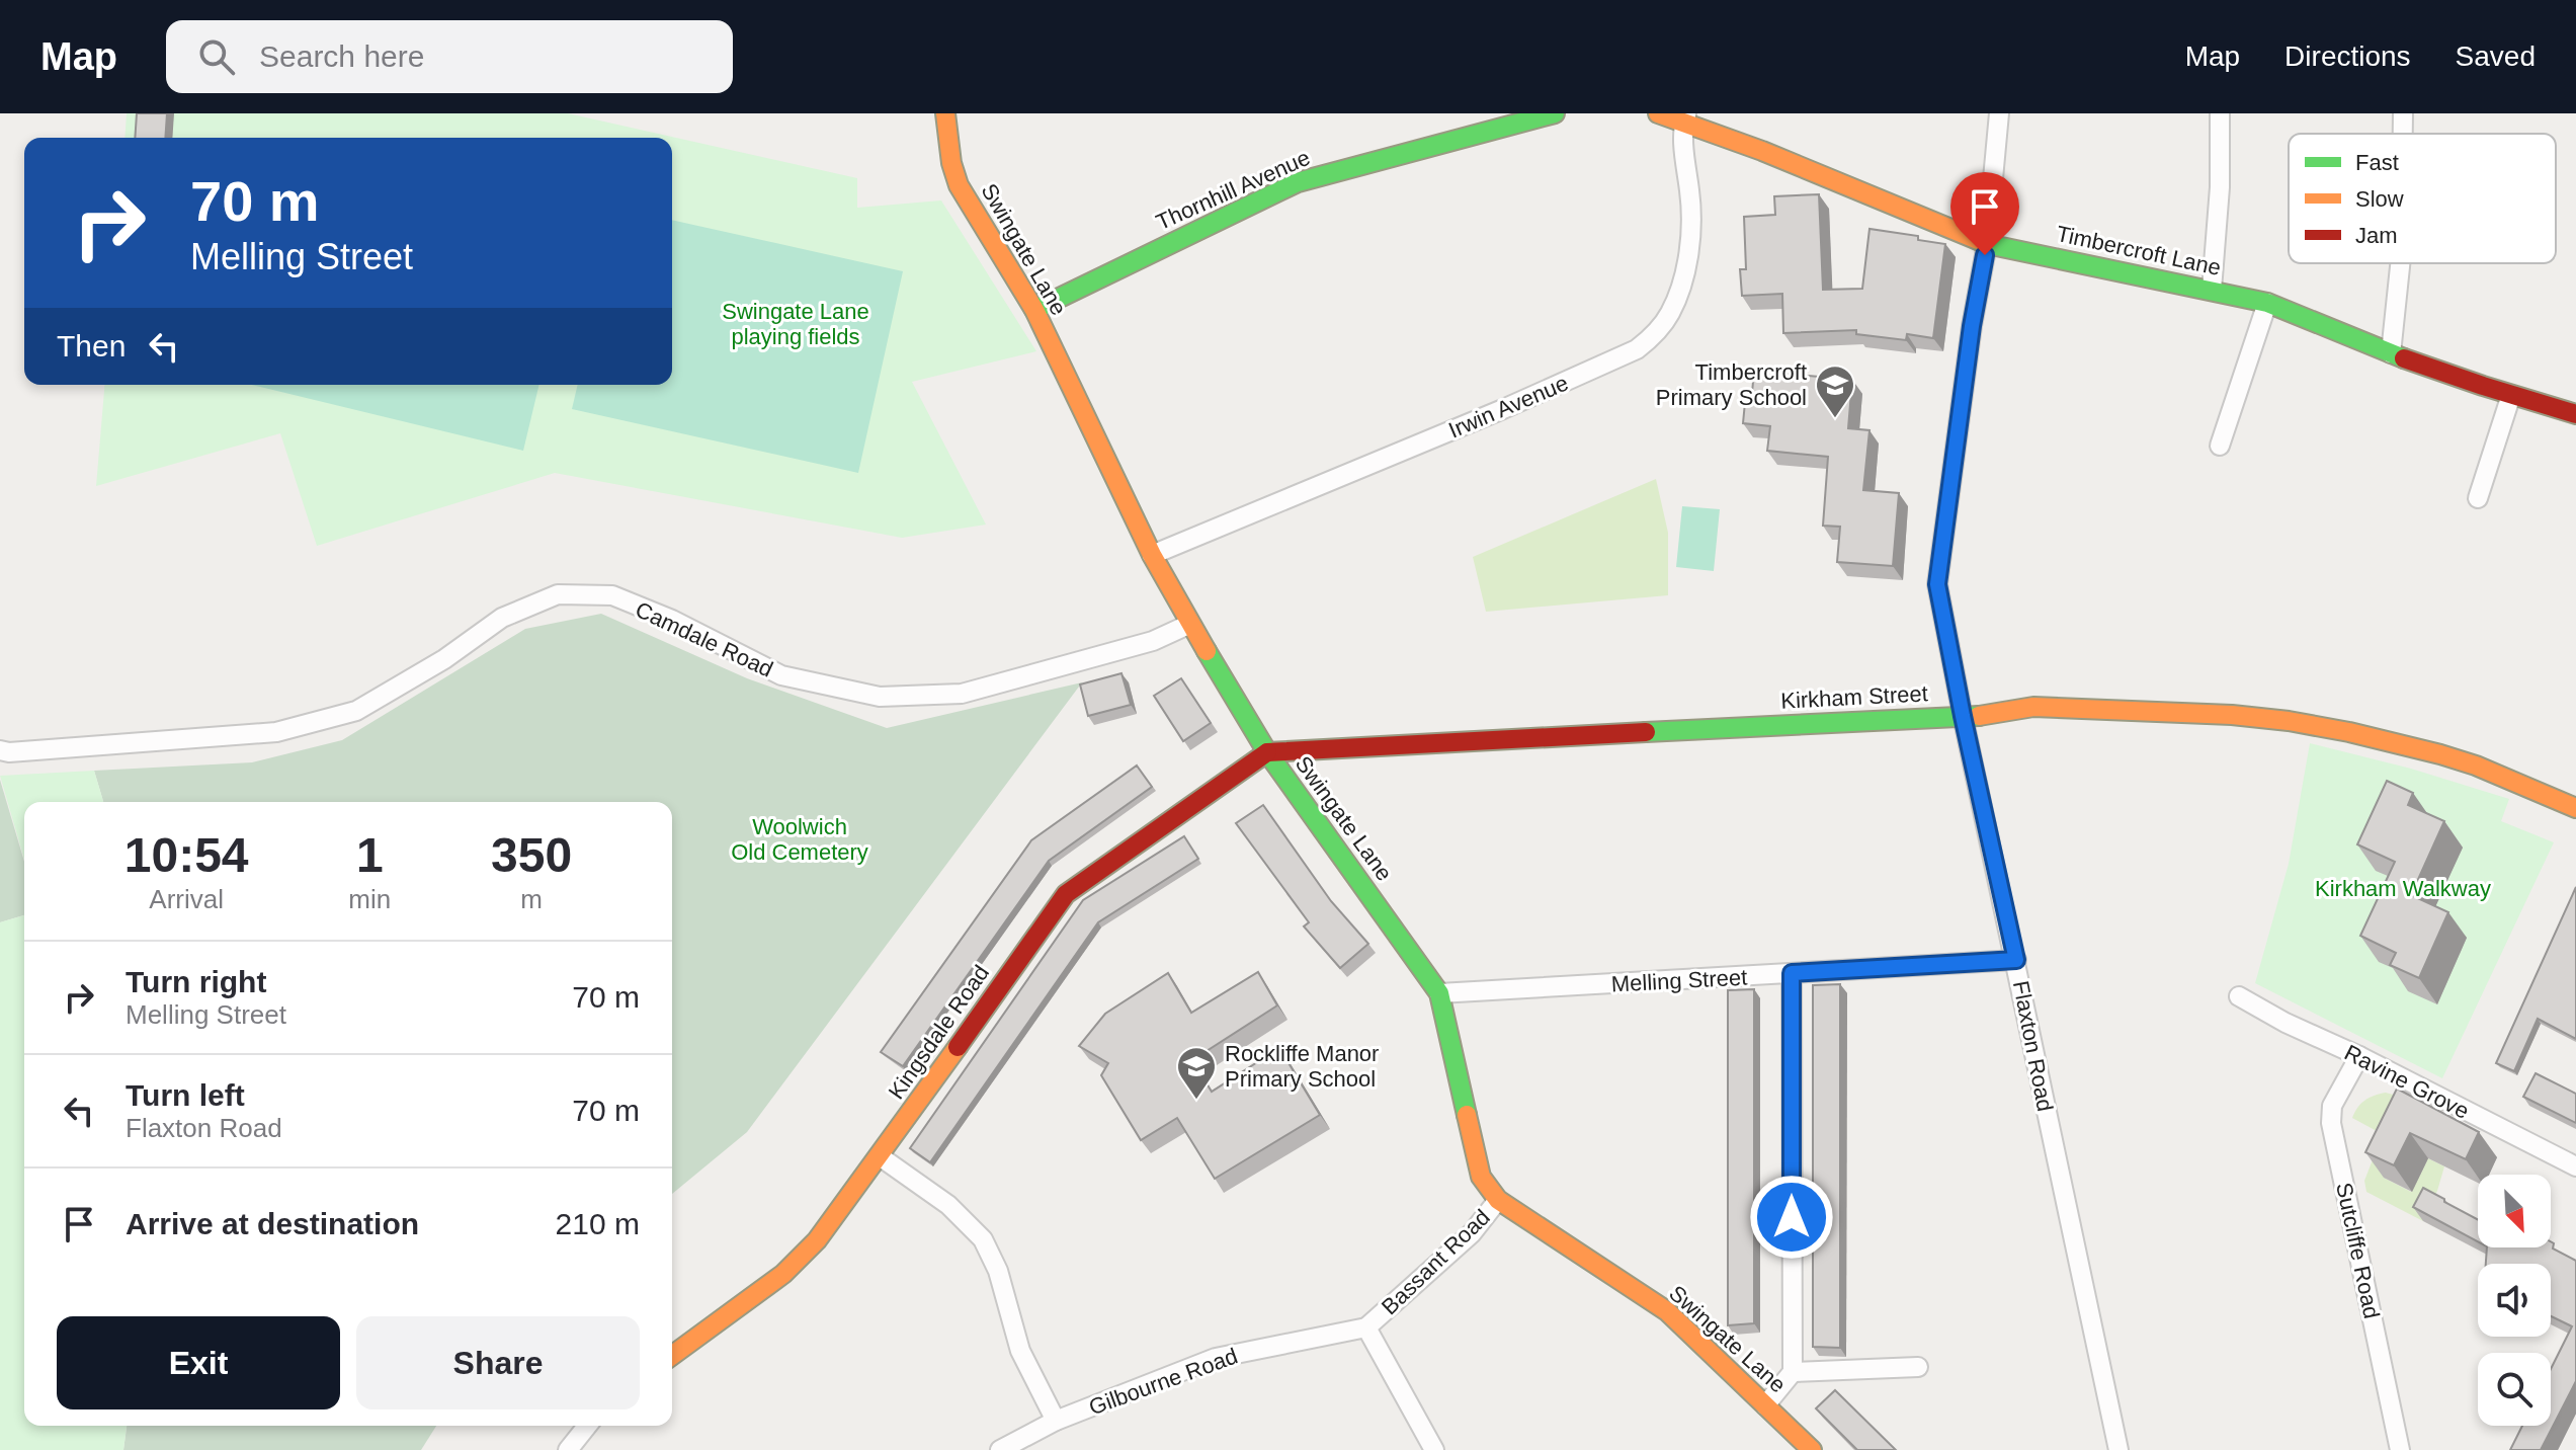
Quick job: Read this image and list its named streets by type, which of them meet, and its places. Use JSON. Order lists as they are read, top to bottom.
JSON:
{
  "streets": {
    "street": [
      "Thornhill Avenue",
      "Swingate Lane",
      "Timbercroft Lane",
      "Irwin Avenue",
      "Camdale Road",
      "Kirkham Street",
      "Melling Street",
      "Kingsdale Road",
      "Flaxton Road",
      "Ravine Grove",
      "Sutcliffe Road",
      "Bassant Road",
      "Gilbourne Road"
    ]
  },
  "crossings": [
    ["Thornhill Avenue", "Swingate Lane"],
    ["Swingate Lane", "Irwin Avenue"],
    ["Swingate Lane", "Camdale Road"],
    ["Swingate Lane", "Kirkham Street"],
    ["Swingate Lane", "Melling Street"],
    ["Swingate Lane", "Kingsdale Road"],
    ["Swingate Lane", "Bassant Road"],
    ["Timbercroft Lane", "Irwin Avenue"],
    ["Timbercroft Lane", "Flaxton Road"],
    ["Kirkham Street", "Kingsdale Road"],
    ["Kirkham Street", "Flaxton Road"],
    ["Melling Street", "Flaxton Road"],
    ["Ravine Grove", "Sutcliffe Road"],
    ["Bassant Road", "Gilbourne Road"]
  ],
  "parks": ["Swingate Lane playing fields", "Woolwich Old Cemetery", "Kirkham Walkway"],
  "places": {
    "school or university": ["Timbercroft Primary School", "Rockliffe Manor Primary School"]
  },
  "legend": ["Fast", "Slow", "Jam"],
  "north": "bottom right",
  "page": {
    "header": "Map",
    "search": "Search here",
    "nav": ["Map", "Directions", "Saved"],
    "turn": ["70 m", "Melling Street"],
    "then": "Then",
    "eta": [
      "10:54",
      "Arrival",
      "1",
      "min",
      "350",
      "m"
    ],
    "list": [
      {
        "name": "Turn right",
        "note": "Melling Street",
        "value": "70 m"
      },
      {
        "name": "Turn left",
        "note": "Flaxton Road",
        "value": "70 m"
      },
      {
        "name": "Arrive at destination",
        "value": "210 m"
      }
    ],
    "buttons": ["Exit", "Share"]
  }
}
